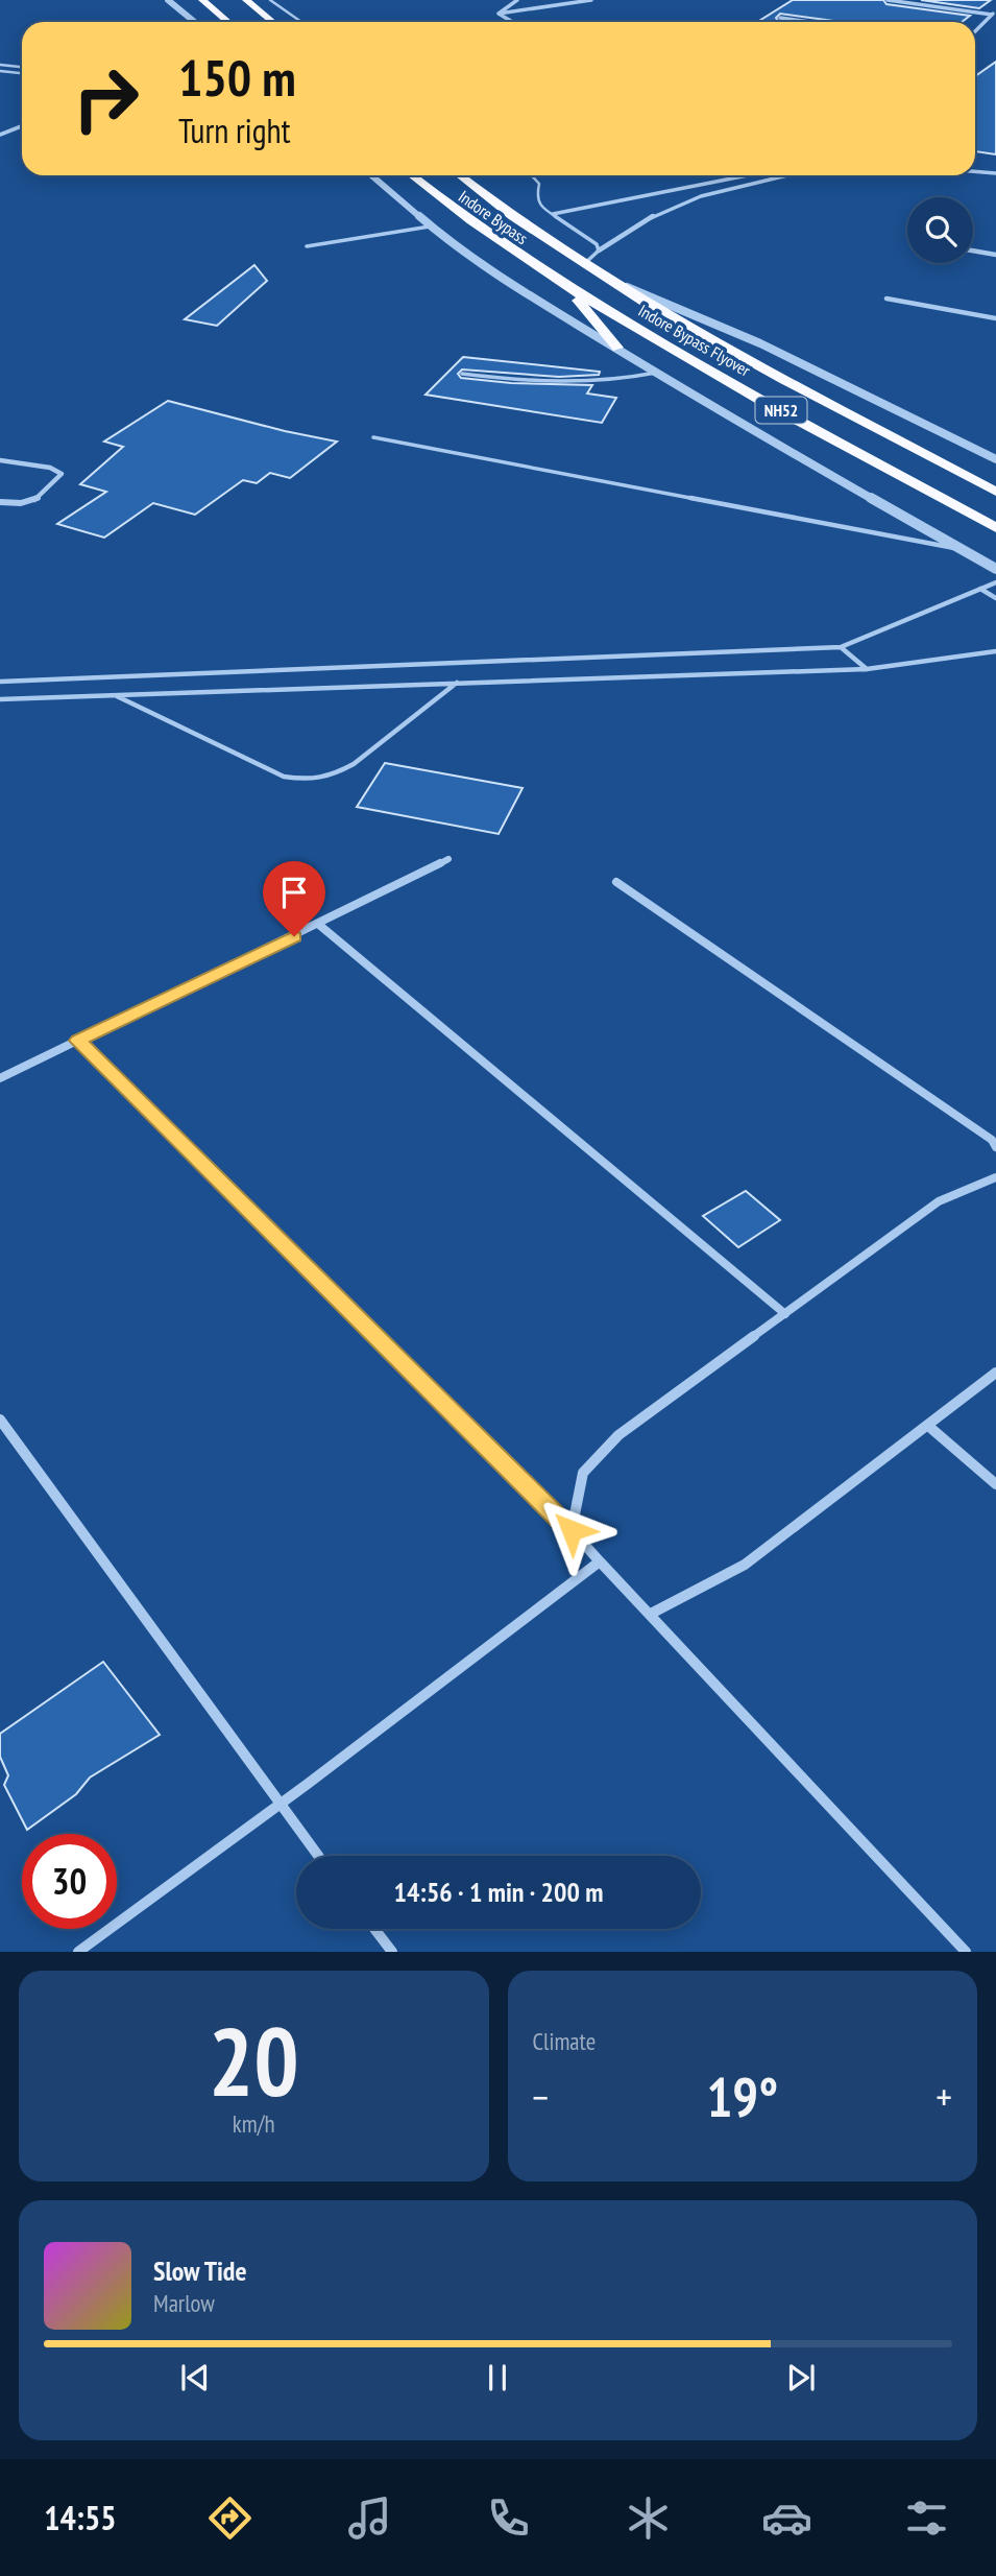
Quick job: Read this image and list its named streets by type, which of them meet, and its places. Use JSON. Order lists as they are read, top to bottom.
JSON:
{
  "streets": {
    "highway": ["Indore Bypass", "Indore Bypass Flyover", "NH52"]
  },
  "crossings": [
    ["Indore Bypass", "Indore Bypass Flyover"]
  ],
  "page": {
    "turn": ["150 m", "Turn right"],
    "limit": "30",
    "trip": "14:56 · 1 min · 200 m",
    "tile": [
      ["20", "km/h"],
      "Climate"
    ],
    "heat": ["−", "19°", "+"],
    "song": ["Slow Tide", "Marlow"],
    "tabs": "14:55"
  }
}
